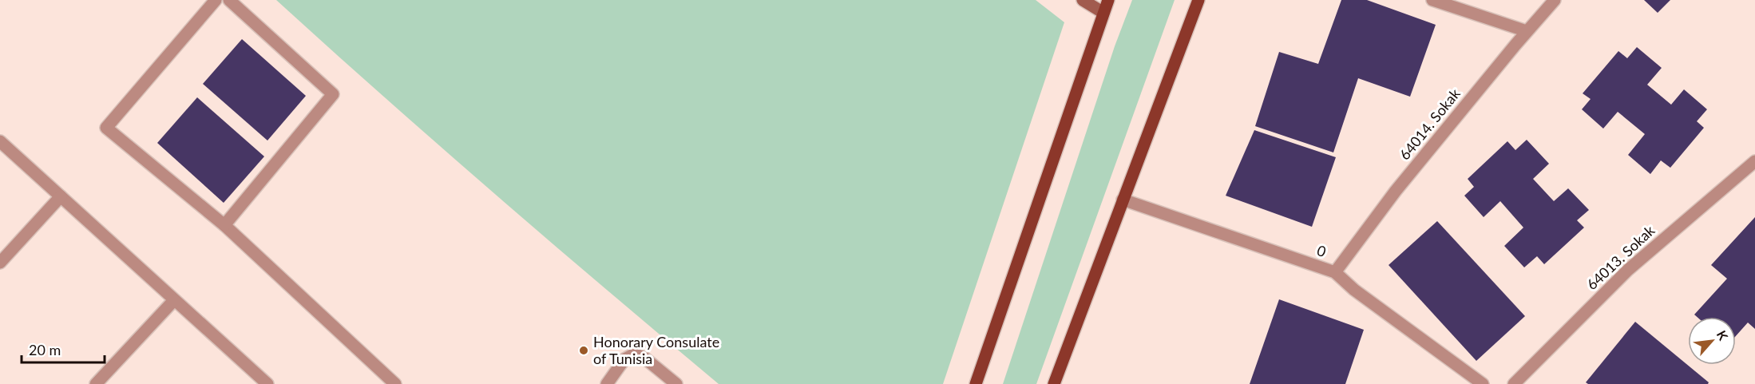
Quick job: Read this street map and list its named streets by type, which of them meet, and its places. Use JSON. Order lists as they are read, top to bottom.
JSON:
{
  "streets": {
    "street": ["64014. Sokak", "0", "64013. Sokak"]
  },
  "crossings": [
    ["64014. Sokak", "0"]
  ],
  "places": ["Honorary Consulate of Tunisia"],
  "scale_bar": "20 m",
  "north": "top right"
}
